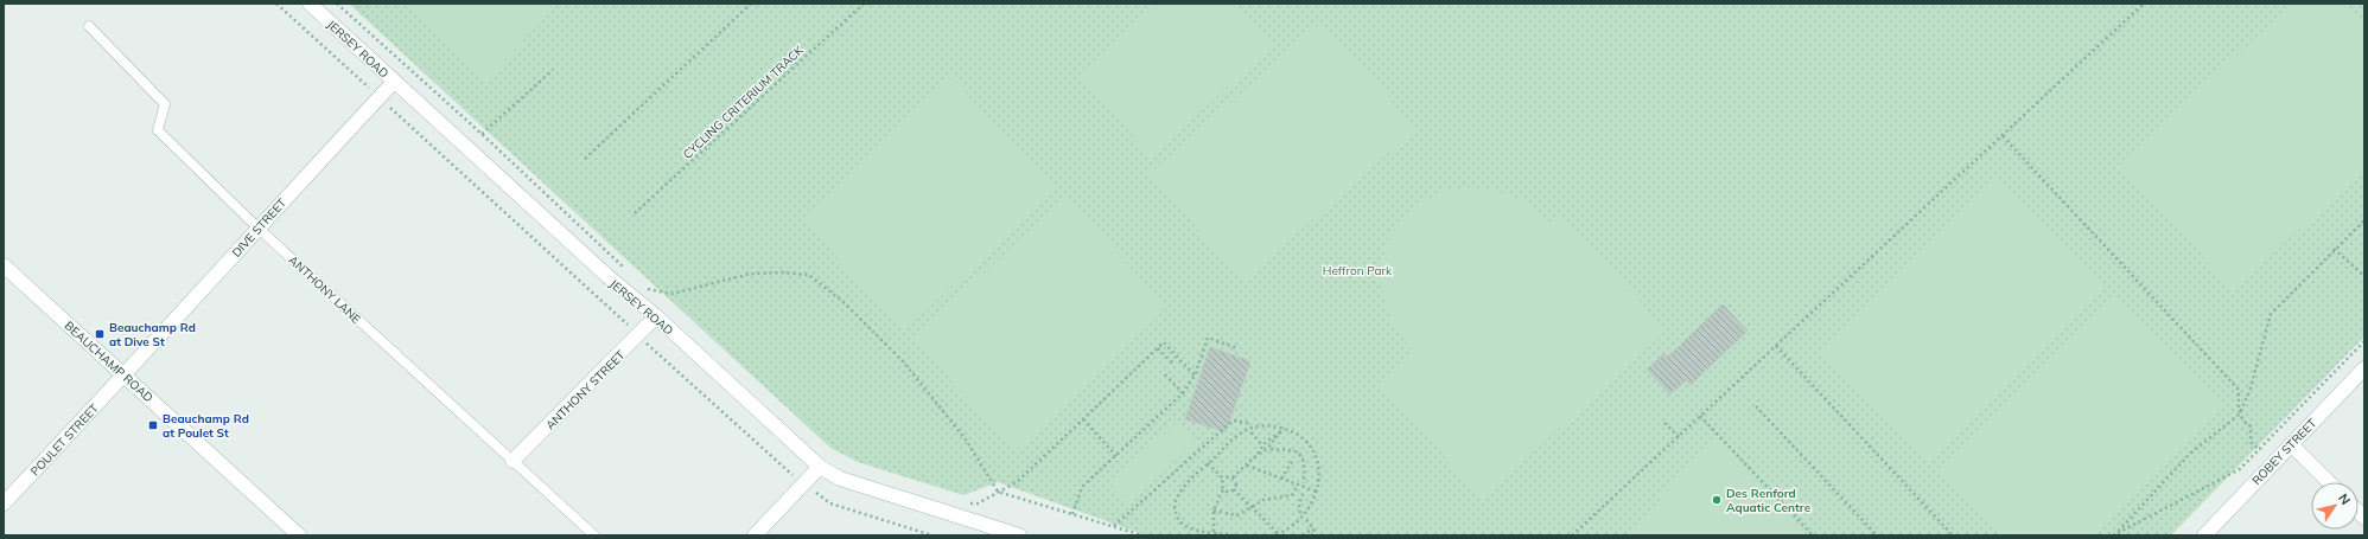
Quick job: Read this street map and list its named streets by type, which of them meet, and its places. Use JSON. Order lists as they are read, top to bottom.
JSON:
{
  "streets": {
    "street": [
      "JERSEY ROAD",
      "DIVE STREET",
      "BEAUCHAMP ROAD",
      "ANTHONY STREET",
      "POULET STREET",
      "ROBEY STREET"
    ],
    "lane": ["ANTHONY LANE"],
    "path": ["CYCLING CRITERIUM TRACK"]
  },
  "crossings": [
    ["JERSEY ROAD", "DIVE STREET"],
    ["JERSEY ROAD", "ANTHONY STREET"],
    ["DIVE STREET", "ANTHONY LANE"],
    ["DIVE STREET", "BEAUCHAMP ROAD"],
    ["DIVE STREET", "POULET STREET"],
    ["ANTHONY LANE", "ANTHONY STREET"],
    ["BEAUCHAMP ROAD", "POULET STREET"]
  ],
  "parks": ["Heffron Park"],
  "places": {
    "transit": ["Beauchamp Rd at Dive St", "Beauchamp Rd at Poulet St"],
    "other": ["Des Renford Aquatic Centre"]
  },
  "north": "top right"
}
